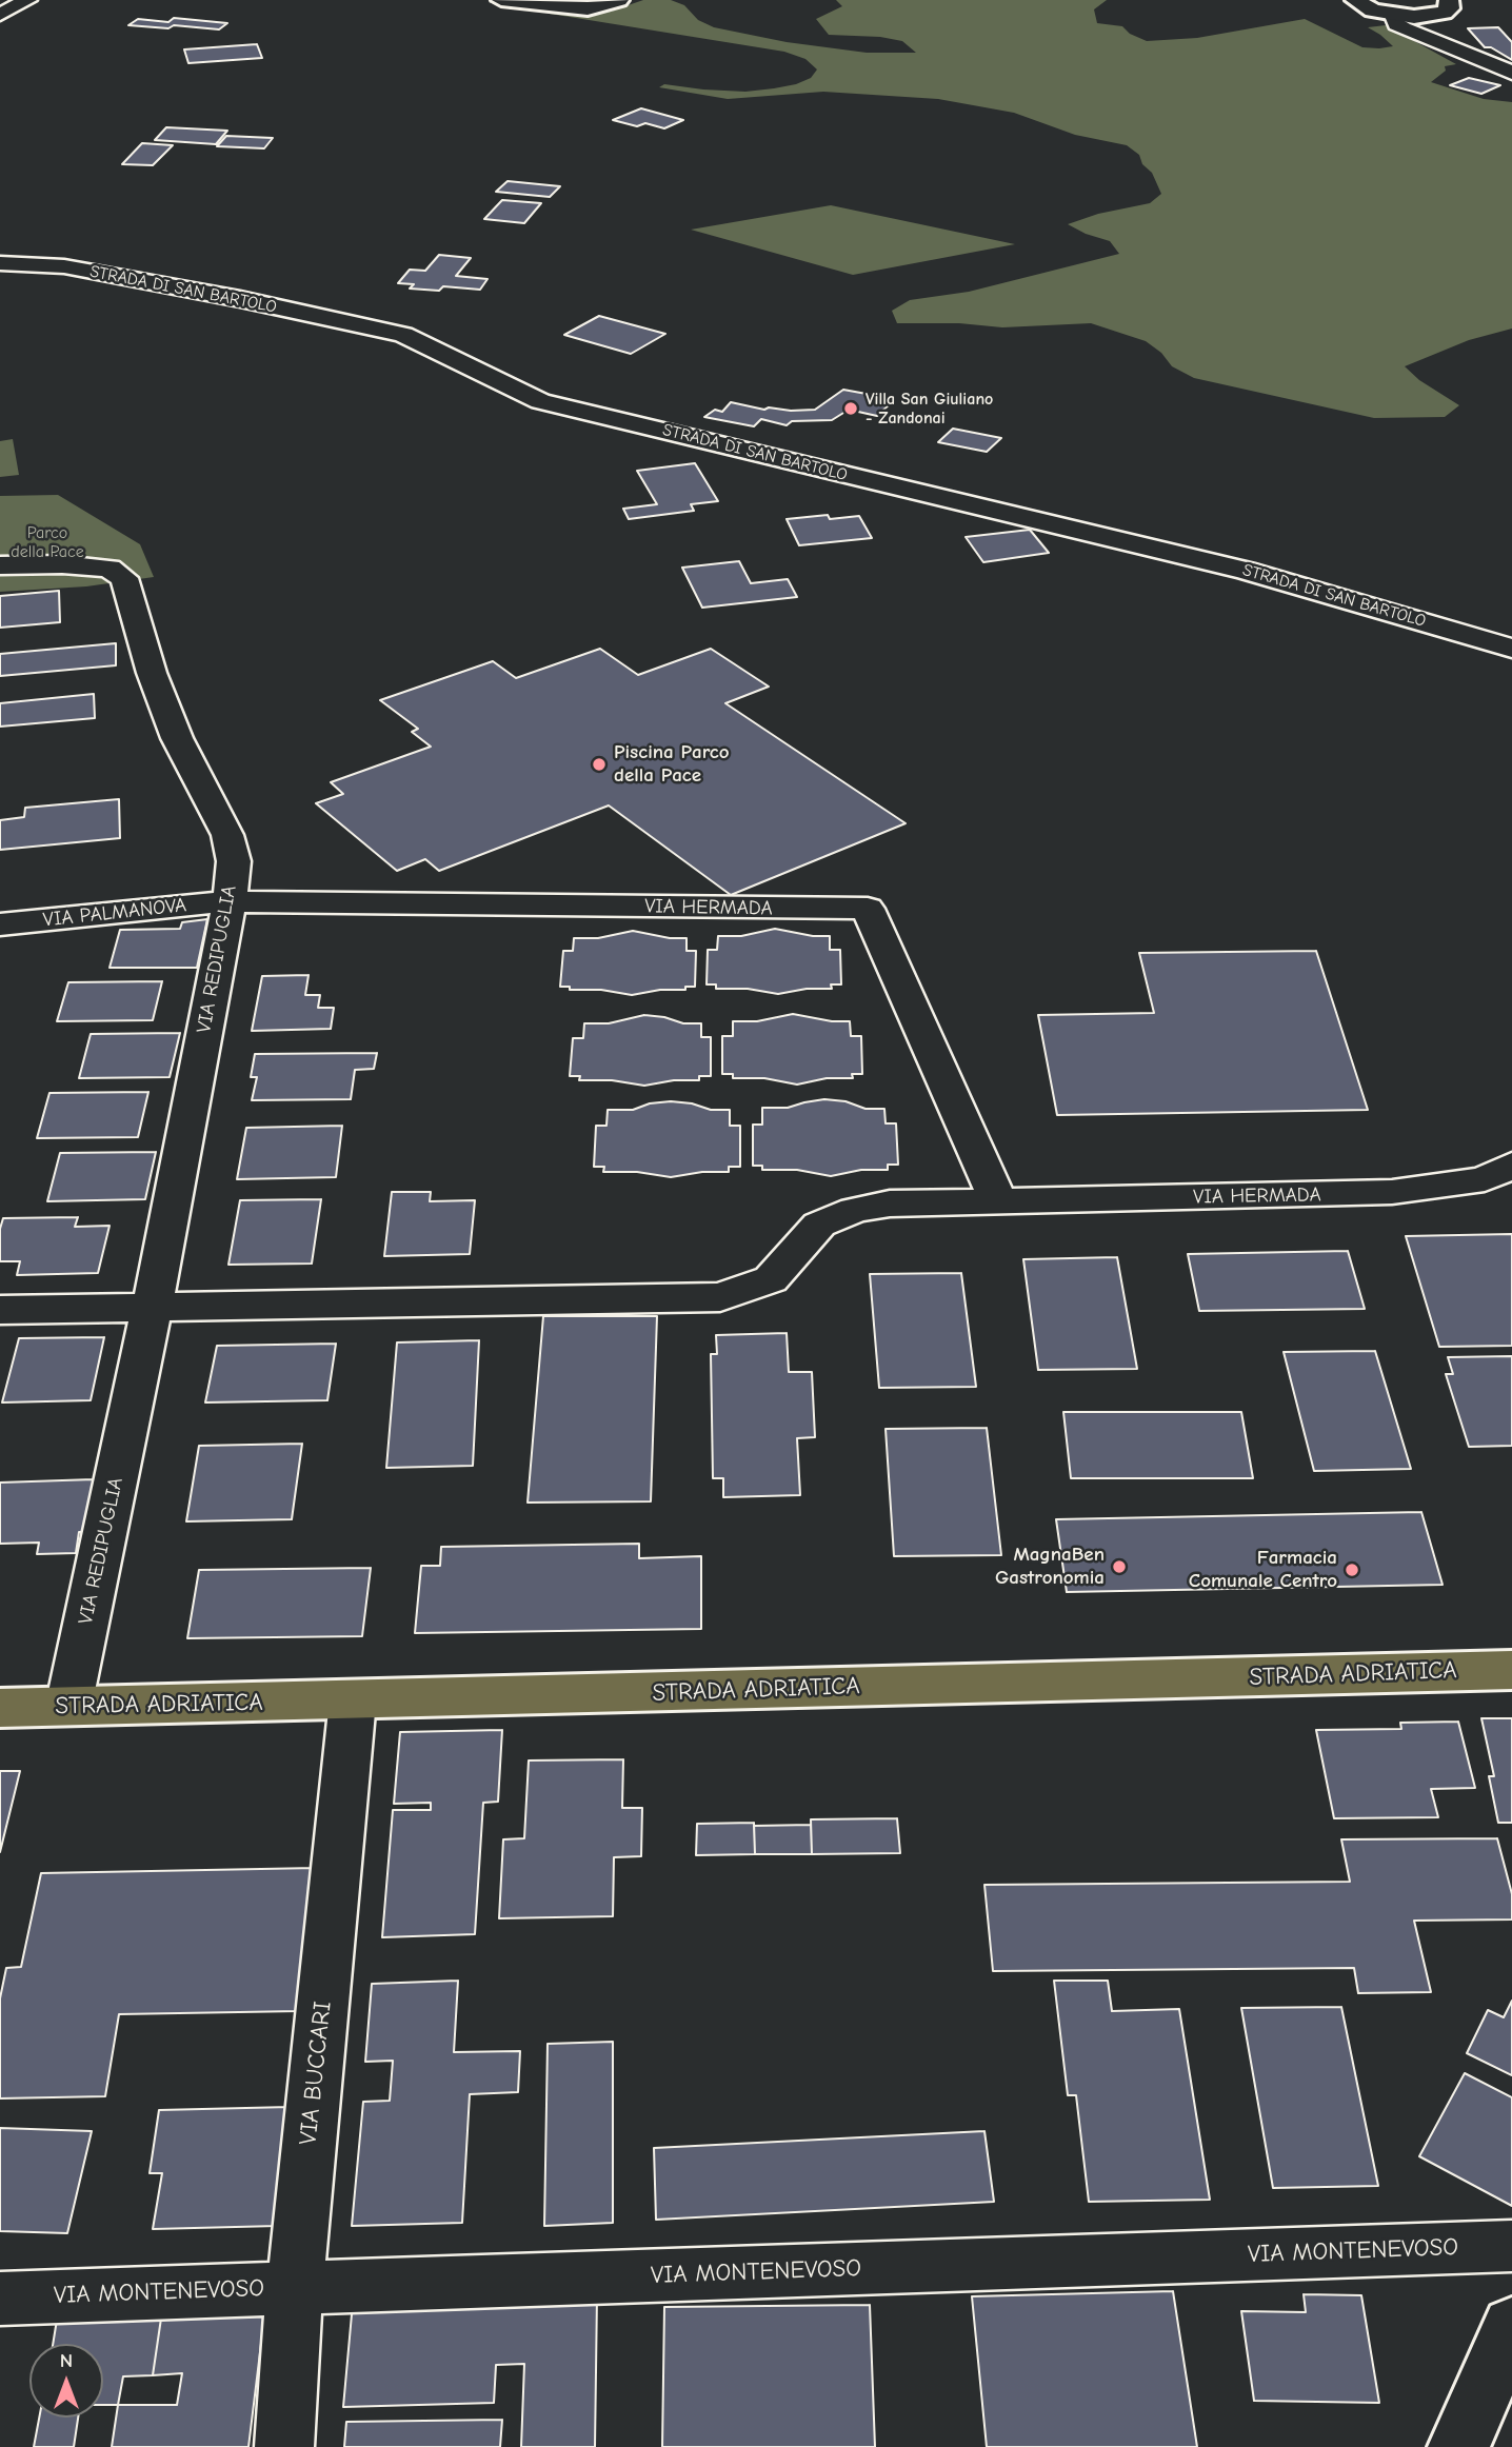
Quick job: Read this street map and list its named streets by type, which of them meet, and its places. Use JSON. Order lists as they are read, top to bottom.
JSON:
{
  "streets": {
    "main road": ["STRADA ADRIATICA"],
    "street": [
      "STRADA DI SAN BARTOLO",
      "VIA HERMADA",
      "VIA PALMANOVA",
      "VIA REDIPUGLIA",
      "VIA BUCCARI",
      "VIA MONTENEVOSO"
    ]
  },
  "crossings": [
    ["VIA HERMADA", "VIA PALMANOVA"],
    ["VIA HERMADA", "VIA REDIPUGLIA"],
    ["VIA PALMANOVA", "VIA REDIPUGLIA"],
    ["VIA REDIPUGLIA", "STRADA ADRIATICA"],
    ["STRADA ADRIATICA", "VIA BUCCARI"],
    ["VIA BUCCARI", "VIA MONTENEVOSO"]
  ],
  "parks": ["Parco della Pace"],
  "places": [
    "Villa San Giuliano - Zandonai",
    "Piscina Parco della Pace",
    "MagnaBen Gastronomia",
    "Farmacia Comunale Centro"
  ],
  "north": "top"
}
